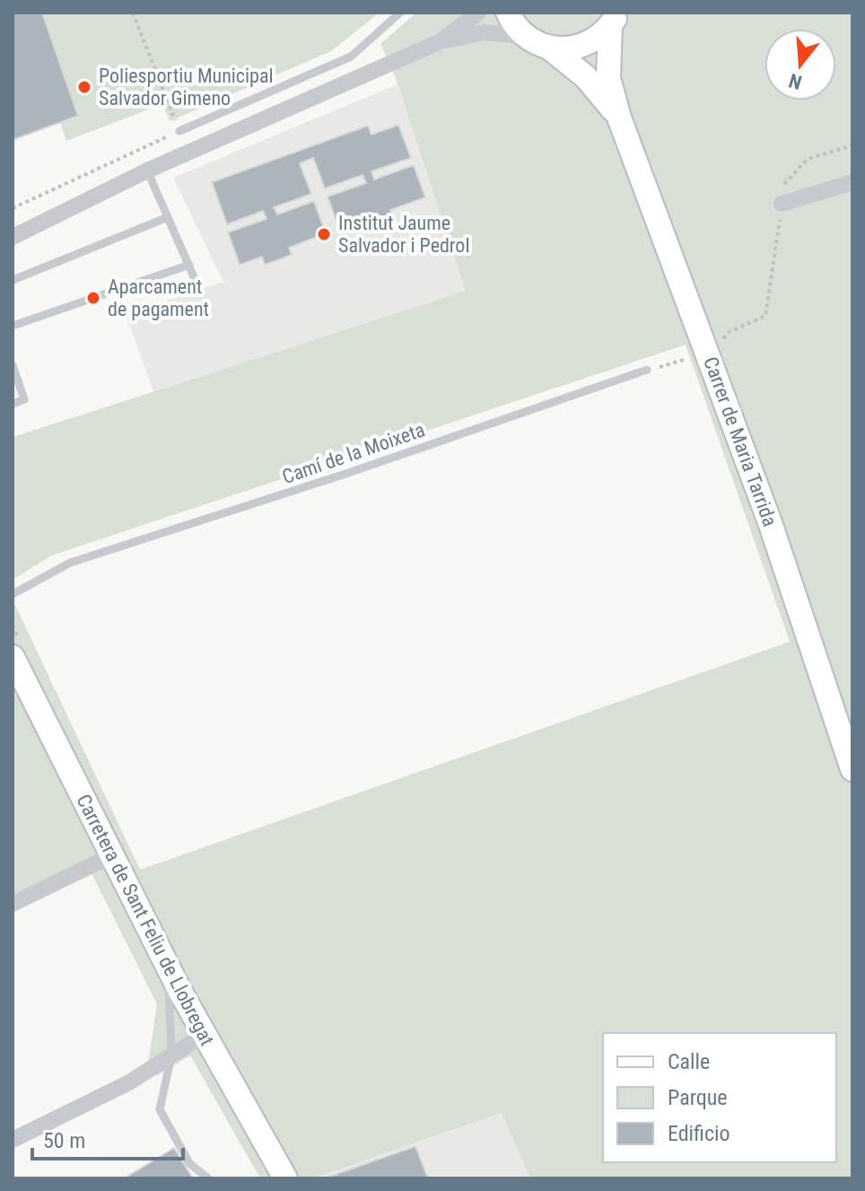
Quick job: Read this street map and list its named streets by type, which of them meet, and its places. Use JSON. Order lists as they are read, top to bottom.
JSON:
{
  "streets": {
    "main road": ["Carrer de Maria Tarrida", "Carretera de Sant Feliu de Llobregat"],
    "lane": ["Camí de la Moixeta"]
  },
  "places": ["Poliesportiu Municipal Salvador Gimeno", "Institut Jaume Salvador i Pedrol", "Aparcament de pagament"],
  "legend": ["Calle", "Parque", "Edificio"],
  "scale_bar": "50 m",
  "north": "bottom"
}
